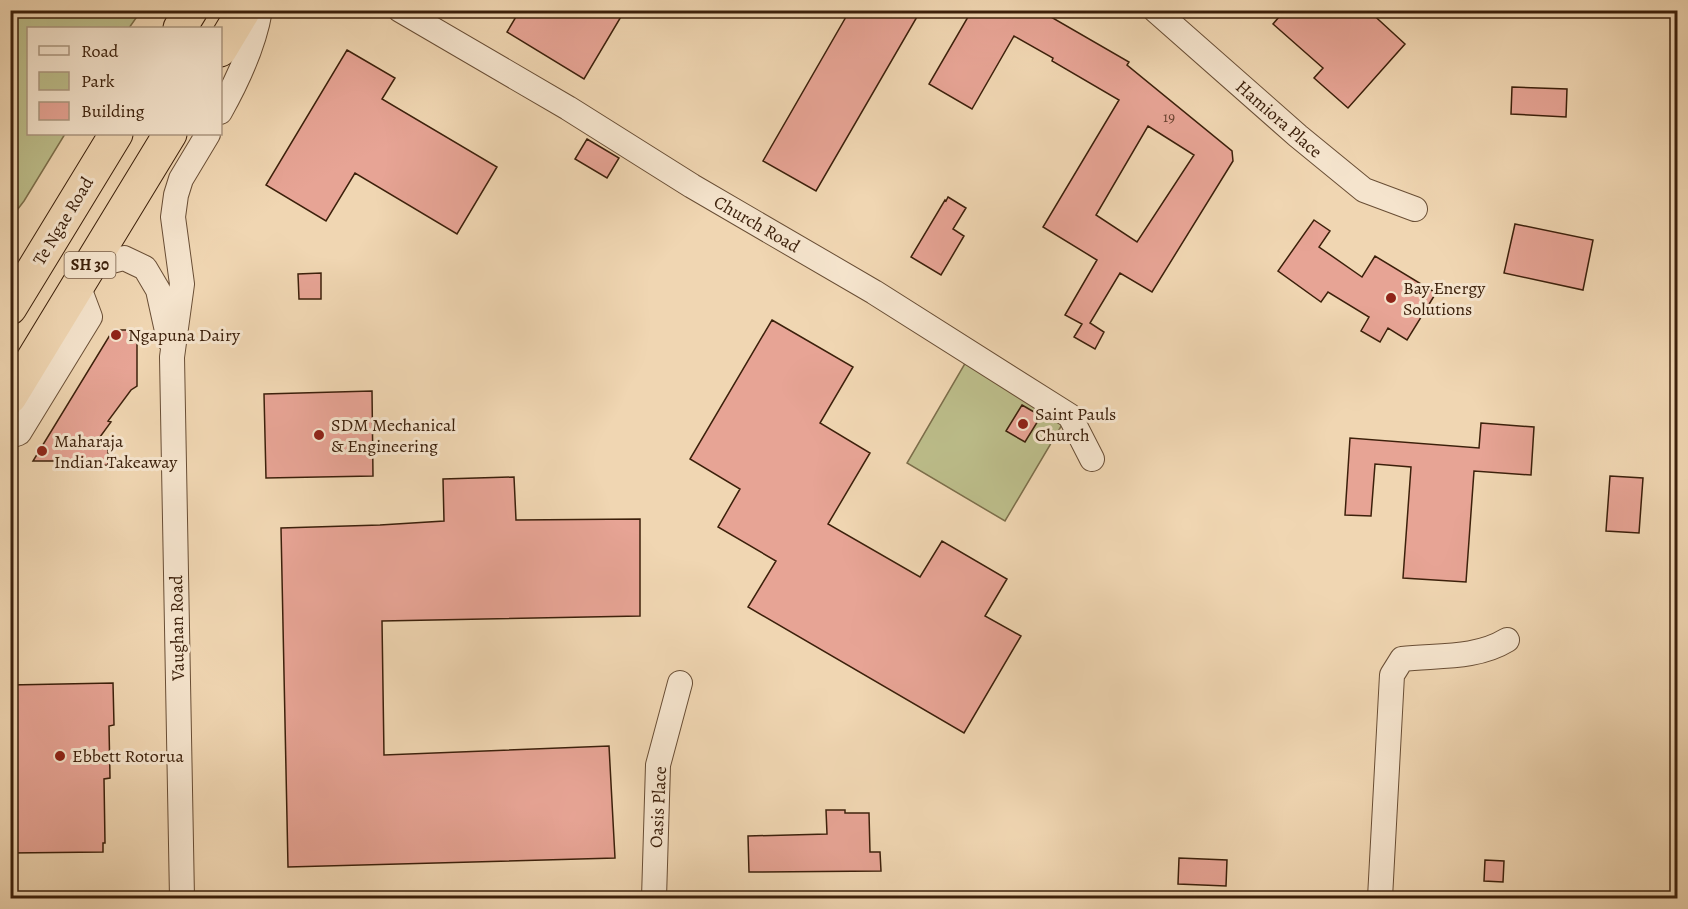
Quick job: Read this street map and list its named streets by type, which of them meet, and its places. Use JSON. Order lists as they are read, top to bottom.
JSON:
{
  "streets": {
    "highway": ["Te Ngae Road", "SH 30"],
    "street": [
      "Hamiora Place",
      "Church Road",
      "Vaughan Road",
      "Oasis Place"
    ]
  },
  "crossings": [
    ["SH 30", "Vaughan Road"]
  ],
  "places": [
    "Bay Energy Solutions",
    "Ngapuna Dairy",
    "Saint Pauls Church",
    "SDM Mechanical & Engineering",
    "Maharaja Indian Takeaway",
    "Ebbett Rotorua"
  ],
  "house_numbers": ["19"],
  "legend": ["Road", "Park", "Building"]
}
